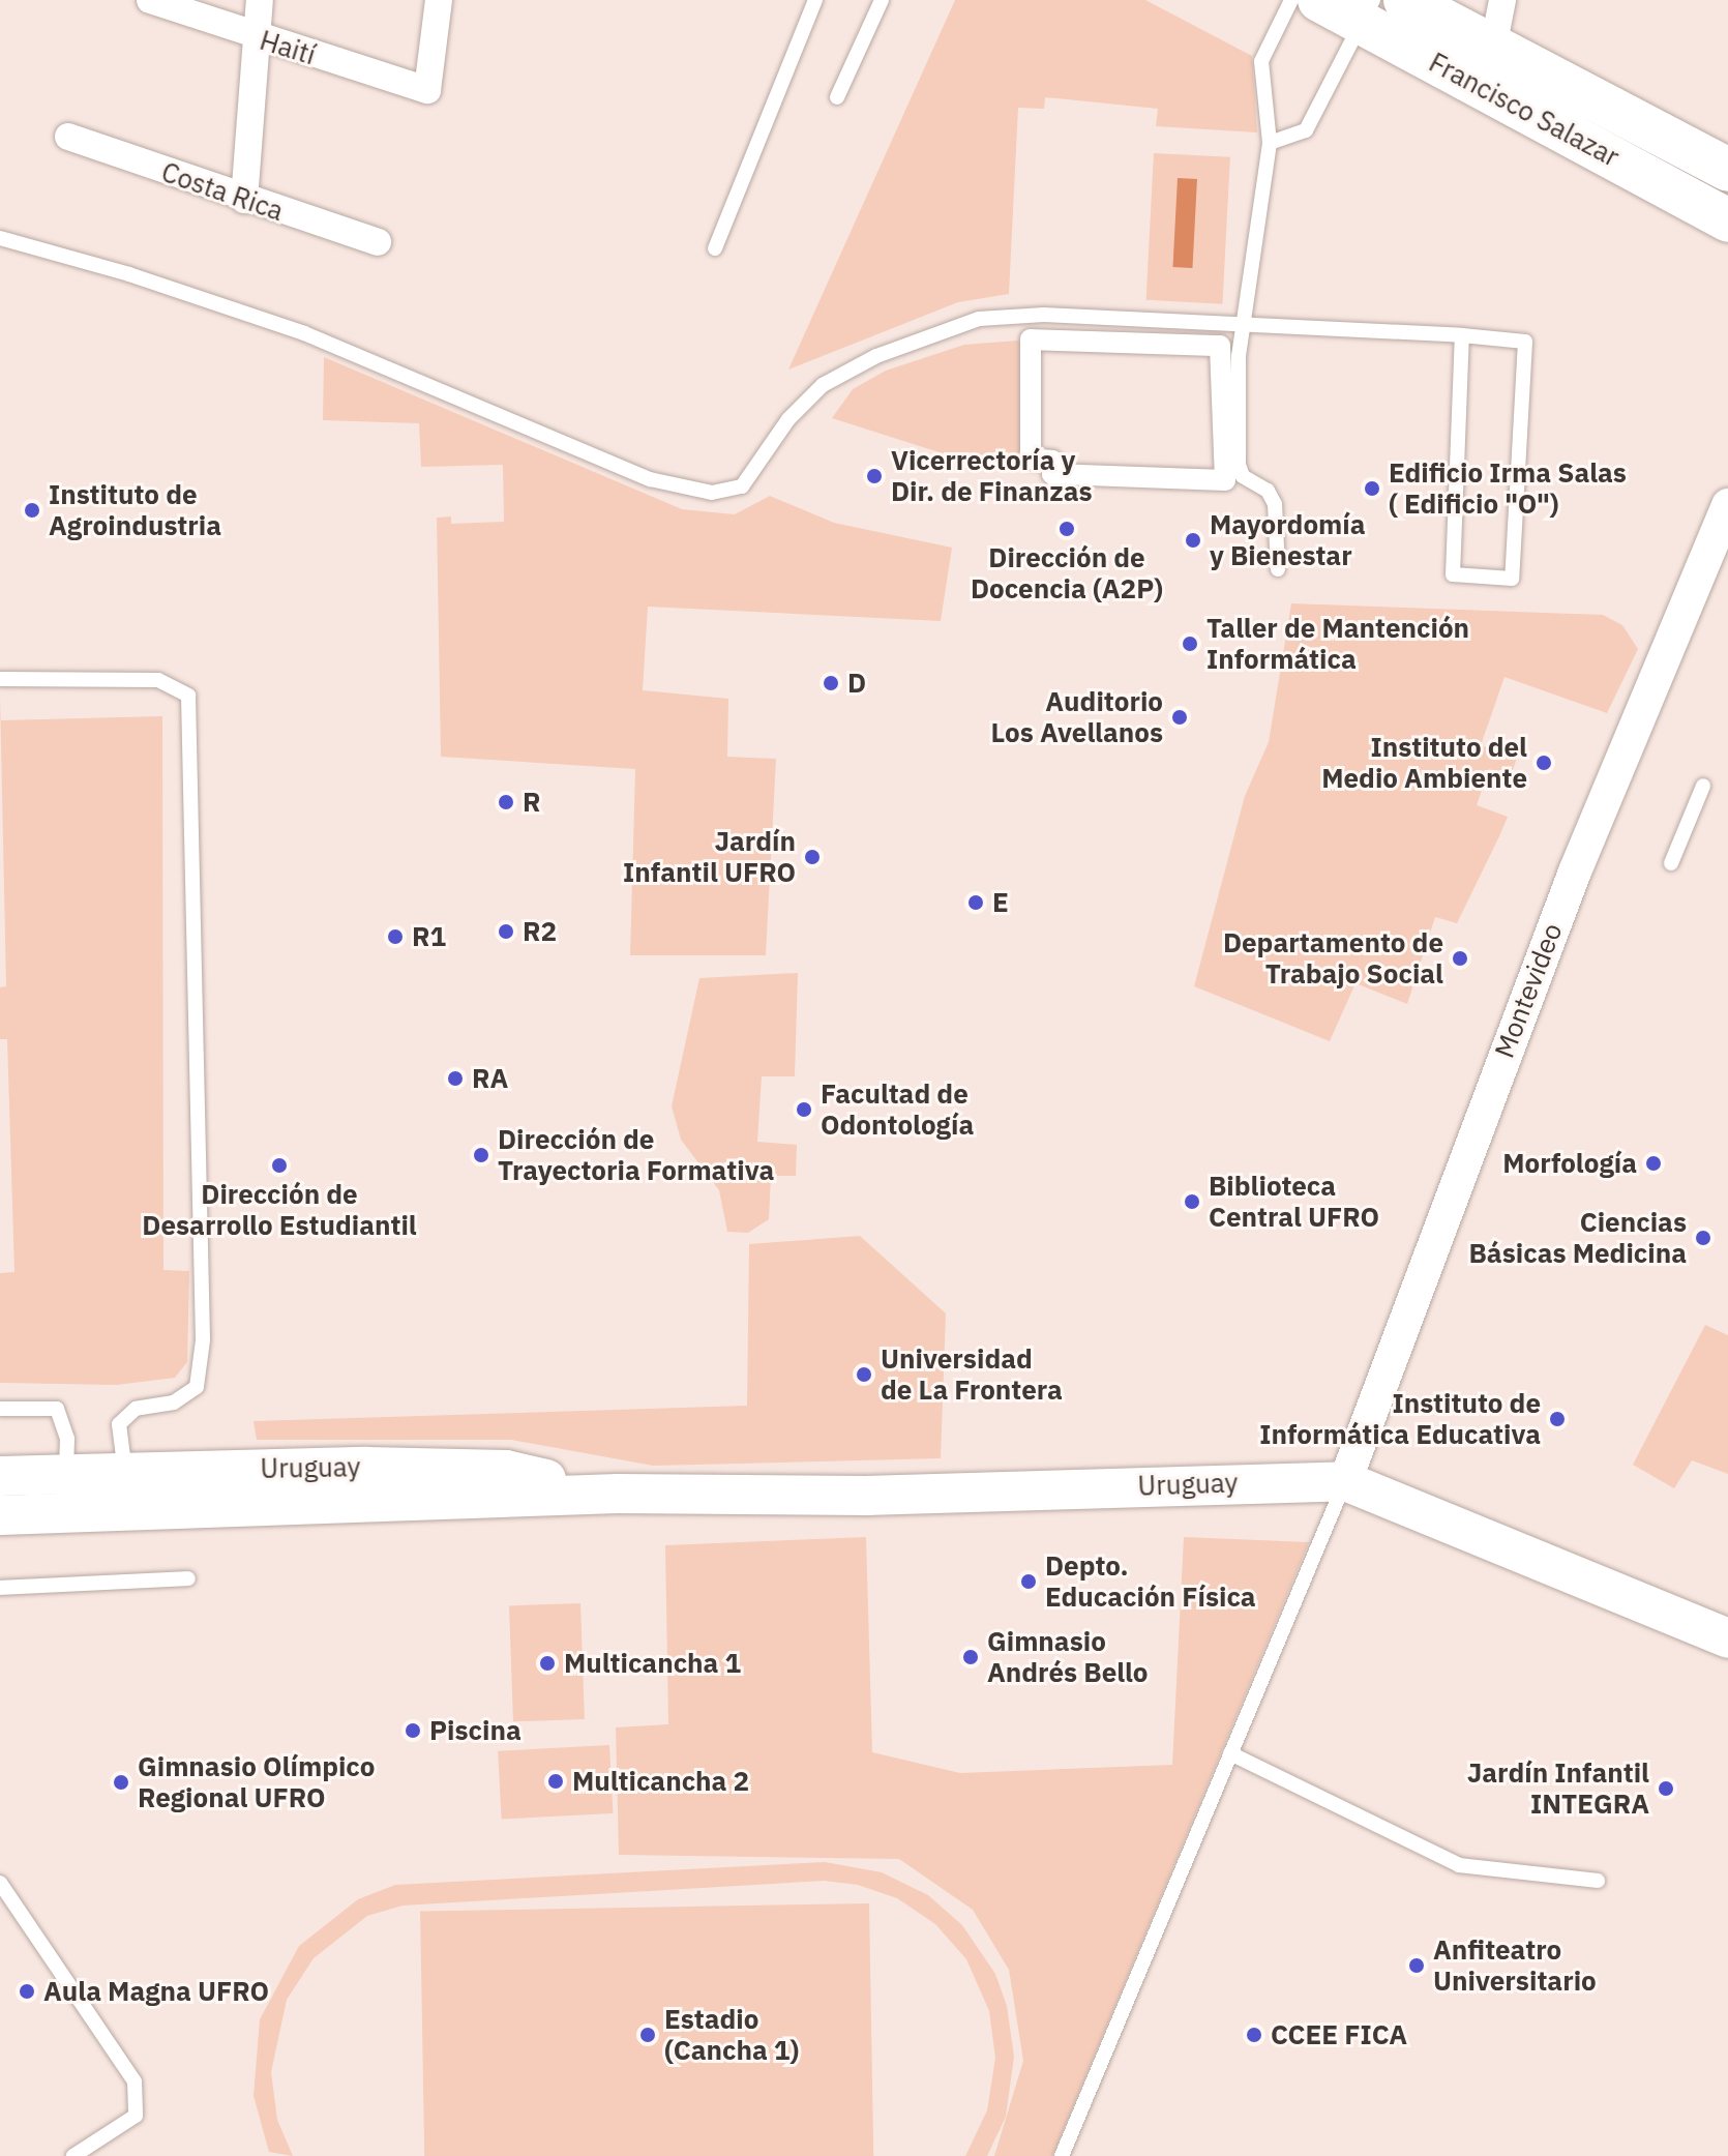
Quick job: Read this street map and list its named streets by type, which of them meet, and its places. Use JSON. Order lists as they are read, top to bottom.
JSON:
{
  "streets": {
    "main road": ["Francisco Salazar", "Uruguay"],
    "street": ["Haití", "Costa Rica", "Montevideo"]
  },
  "crossings": [
    ["Montevideo", "Uruguay"]
  ],
  "places": [
    "Vicerrectoría y Dir. de Finanzas",
    "Edificio Irma Salas ( Edificio \"O\")",
    "Instituto de Agroindustria",
    "Dirección de Docencia (A2P)",
    "Mayordomía y Bienestar",
    "Taller de Mantención Informática",
    "D",
    "Auditorio Los Avellanos",
    "Instituto del Medio Ambiente",
    "R",
    "Jardín Infantil UFRO",
    "E",
    "R2",
    "R1",
    "Departamento de Trabajo Social",
    "RA",
    "Facultad de Odontología",
    "Dirección de Trayectoria Formativa",
    "Morfología",
    "Dirección de Desarrollo Estudiantil",
    "Biblioteca Central UFRO",
    "Ciencias Básicas Medicina",
    "Universidad de La Frontera",
    "Instituto de Informática Educativa",
    "Depto. Educación Física",
    "Gimnasio Andrés Bello",
    "Multicancha 1",
    "Piscina",
    "Multicancha 2",
    "Gimnasio Olímpico Regional UFRO",
    "Jardín Infantil INTEGRA",
    "Anfiteatro Universitario",
    "Aula Magna UFRO",
    "Estadio (Cancha 1)",
    "CCEE FICA"
  ]
}
